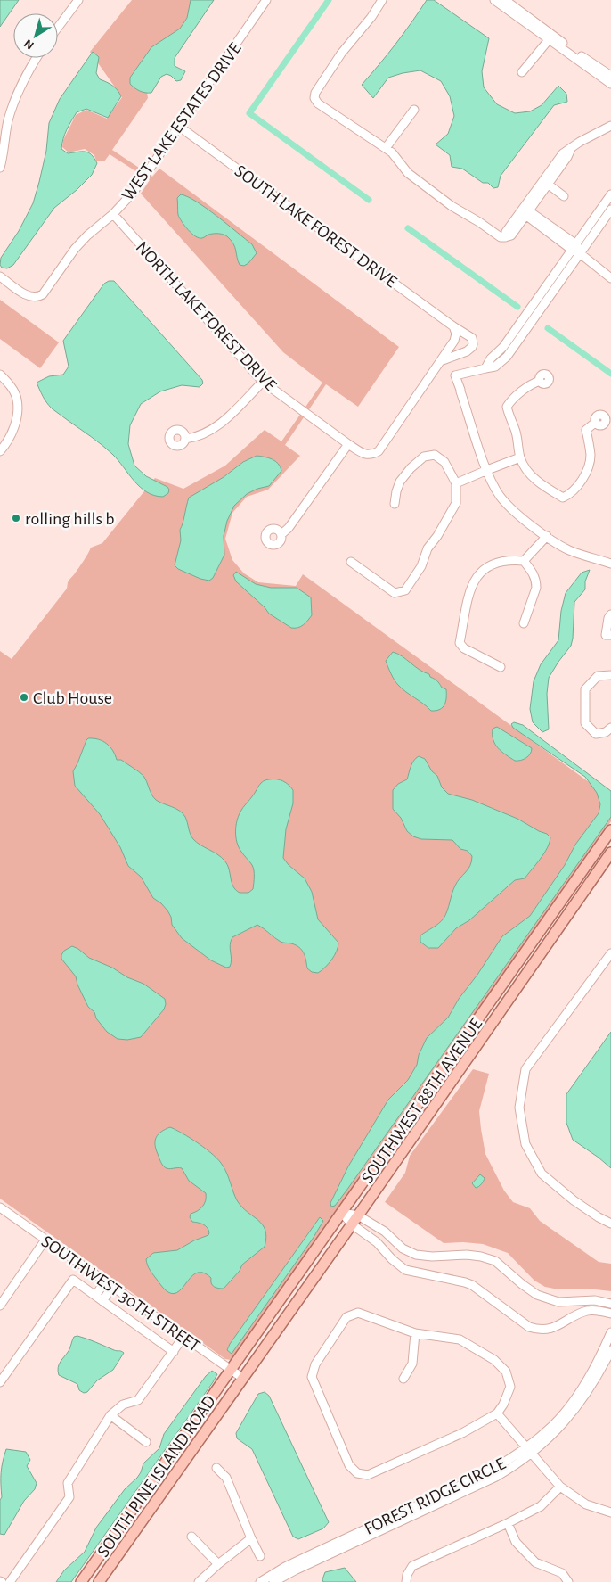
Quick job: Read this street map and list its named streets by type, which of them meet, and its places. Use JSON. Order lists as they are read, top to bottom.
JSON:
{
  "streets": {
    "main road": ["SOUTHWEST 88TH AVENUE", "SOUTH PINE ISLAND ROAD"],
    "street": [
      "WEST LAKE ESTATES DRIVE",
      "SOUTH LAKE FOREST DRIVE",
      "NORTH LAKE FOREST DRIVE",
      "SOUTHWEST 30TH STREET",
      "FOREST RIDGE CIRCLE"
    ]
  },
  "crossings": [
    ["WEST LAKE ESTATES DRIVE", "SOUTH LAKE FOREST DRIVE"],
    ["WEST LAKE ESTATES DRIVE", "NORTH LAKE FOREST DRIVE"],
    ["SOUTHWEST 88TH AVENUE", "SOUTHWEST 30TH STREET"],
    ["SOUTHWEST 88TH AVENUE", "SOUTH PINE ISLAND ROAD"],
    ["SOUTHWEST 30TH STREET", "SOUTH PINE ISLAND ROAD"]
  ],
  "places": ["rolling hills b", "Club House"],
  "north": "bottom left"
}
